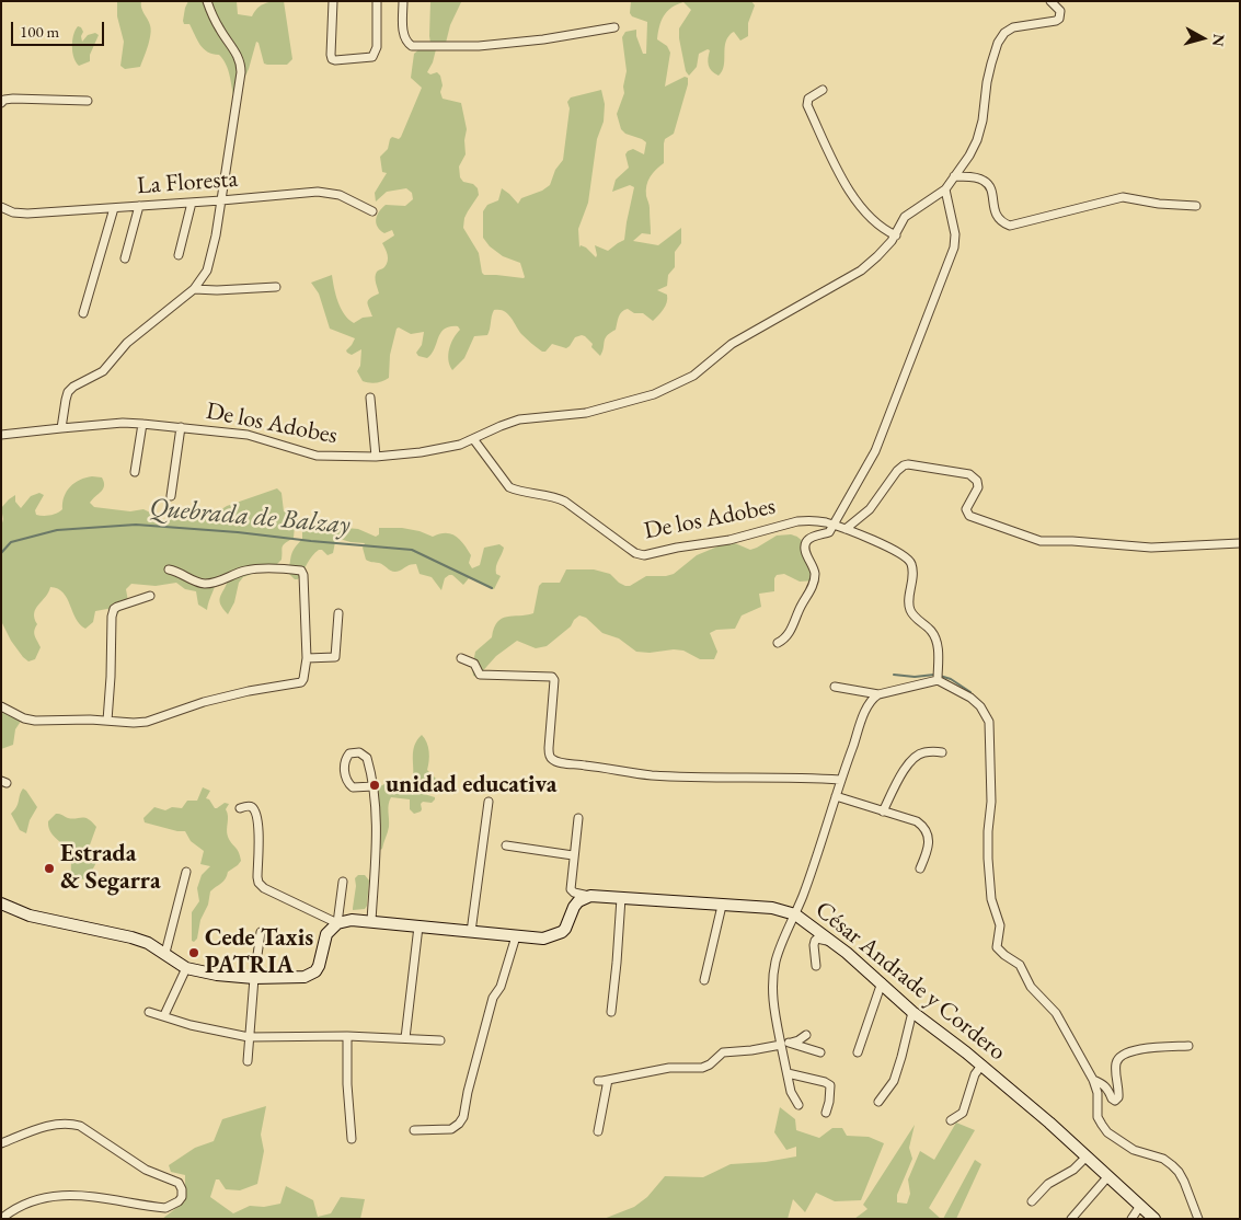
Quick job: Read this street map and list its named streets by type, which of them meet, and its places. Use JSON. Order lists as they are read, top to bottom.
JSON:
{
  "streets": {
    "street": ["La Floresta", "De los Adobes", "César Andrade y Cordero"]
  },
  "water": ["Quebrada de Balzay"],
  "places": ["unidad educativa", "Estrada & Segarra", "Cede Taxis PATRIA"],
  "scale_bar": "100 m",
  "north": "right"
}
